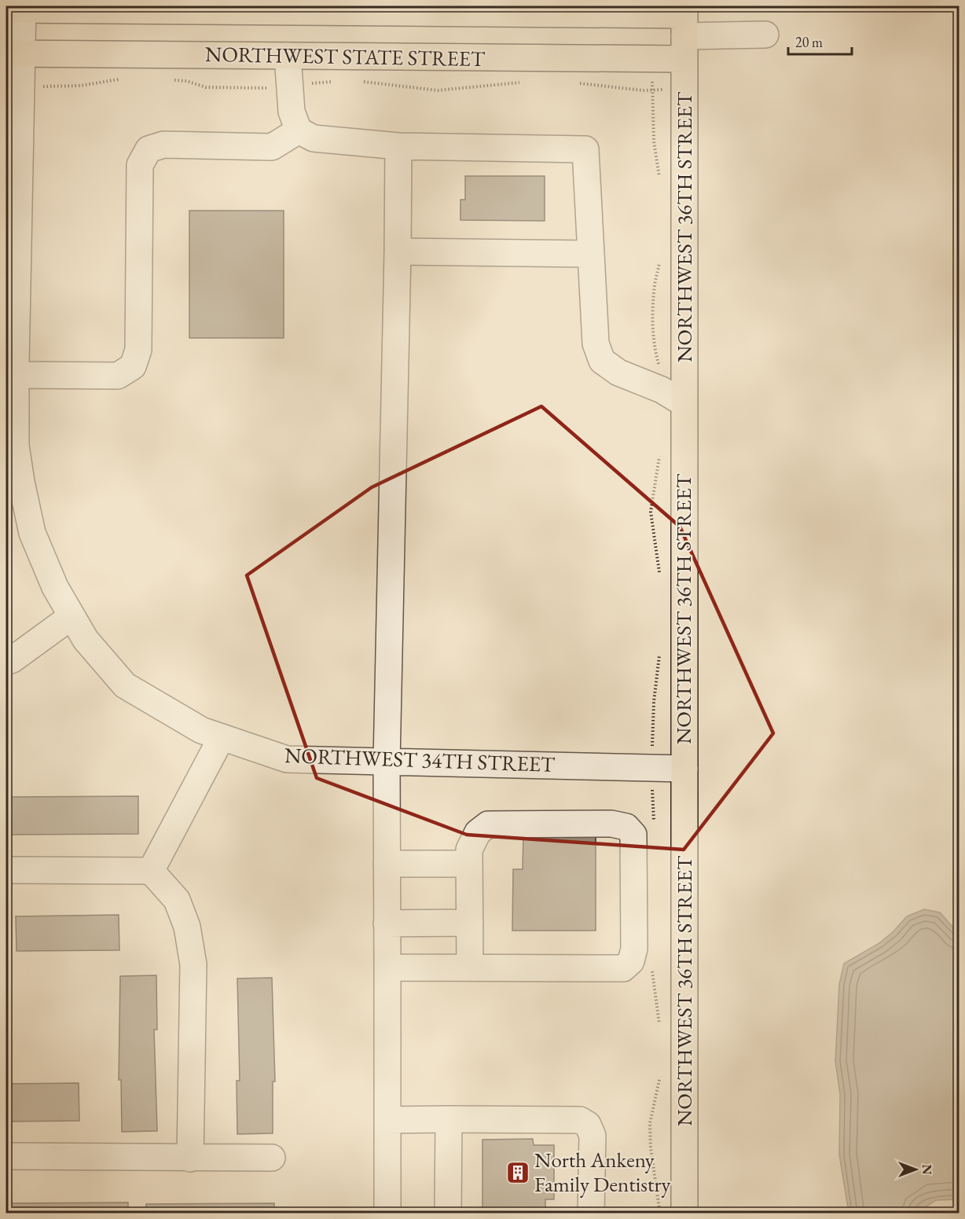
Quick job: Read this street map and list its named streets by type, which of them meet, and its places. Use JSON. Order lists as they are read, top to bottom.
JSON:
{
  "streets": {
    "main road": ["NORTHWEST STATE STREET", "NORTHWEST 36TH STREET"],
    "street": ["NORTHWEST 34TH STREET"]
  },
  "crossings": [
    ["NORTHWEST STATE STREET", "NORTHWEST 36TH STREET"],
    ["NORTHWEST STATE STREET", "NORTHWEST 34TH STREET"],
    ["NORTHWEST 36TH STREET", "NORTHWEST 34TH STREET"]
  ],
  "places": {
    "building": ["North Ankeny Family Dentistry"]
  },
  "scale_bar": "20 m",
  "north": "right"
}
